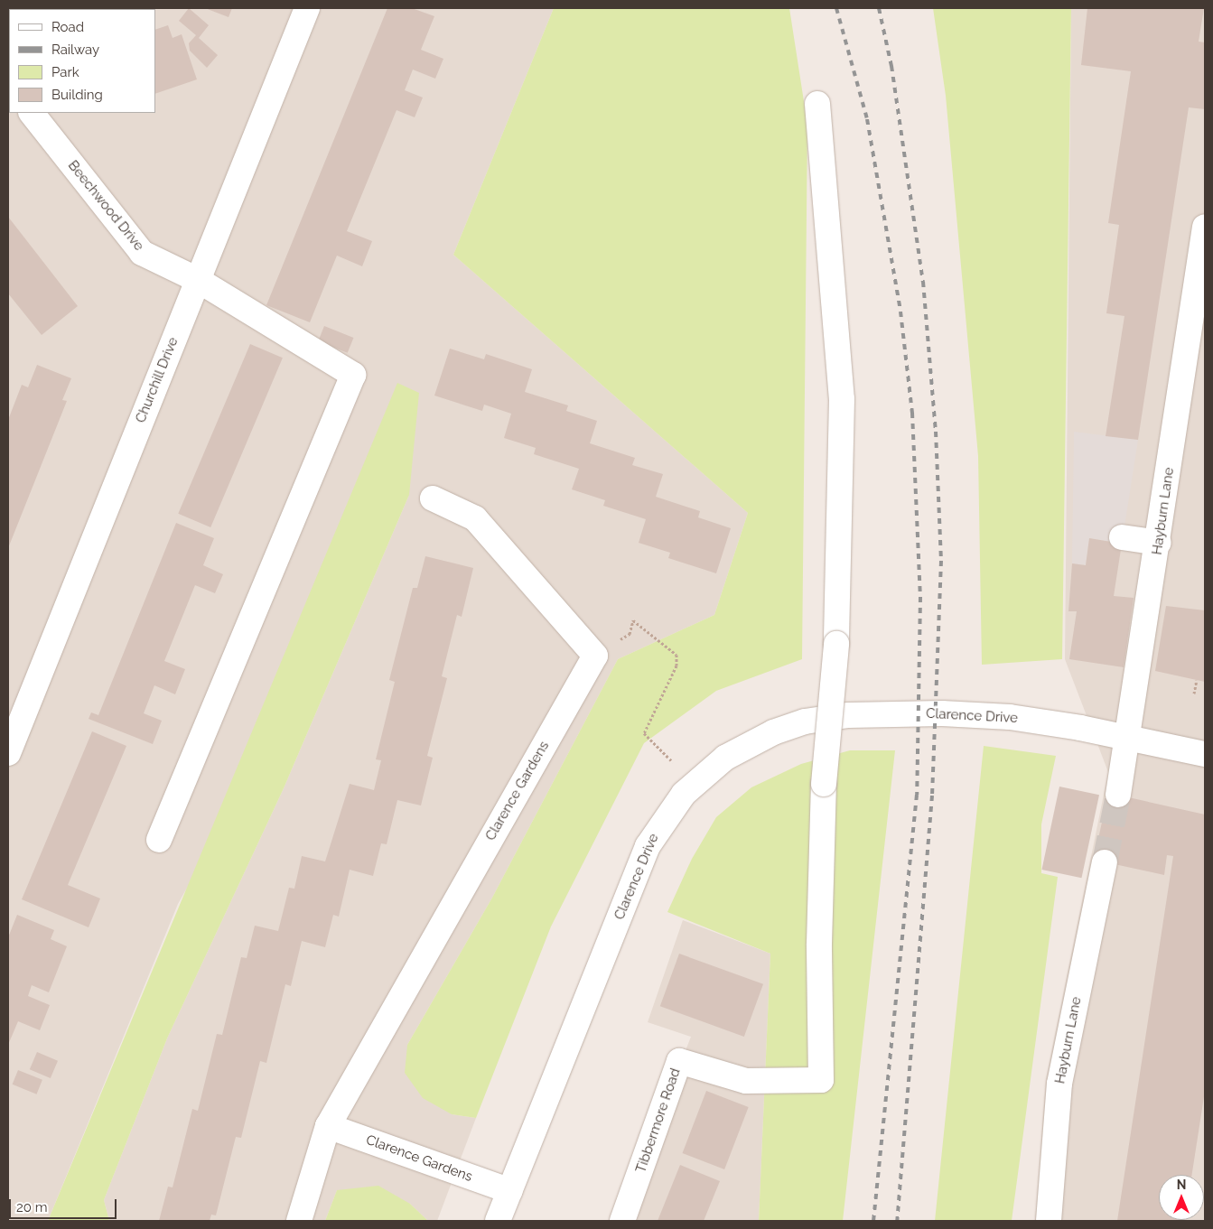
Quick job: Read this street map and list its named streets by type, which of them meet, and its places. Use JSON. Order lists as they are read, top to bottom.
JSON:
{
  "streets": {
    "street": [
      "Beechwood Drive",
      "Churchill Drive",
      "Hayburn Lane",
      "Clarence Drive",
      "Clarence Gardens",
      "Tibbermore Road"
    ]
  },
  "crossings": [
    ["Beechwood Drive", "Churchill Drive"],
    ["Hayburn Lane", "Clarence Drive"],
    ["Clarence Drive", "Clarence Gardens"]
  ],
  "legend": [
    "Road",
    "Railway",
    "Park",
    "Building"
  ],
  "scale_bar": "20 m",
  "north": "top"
}
